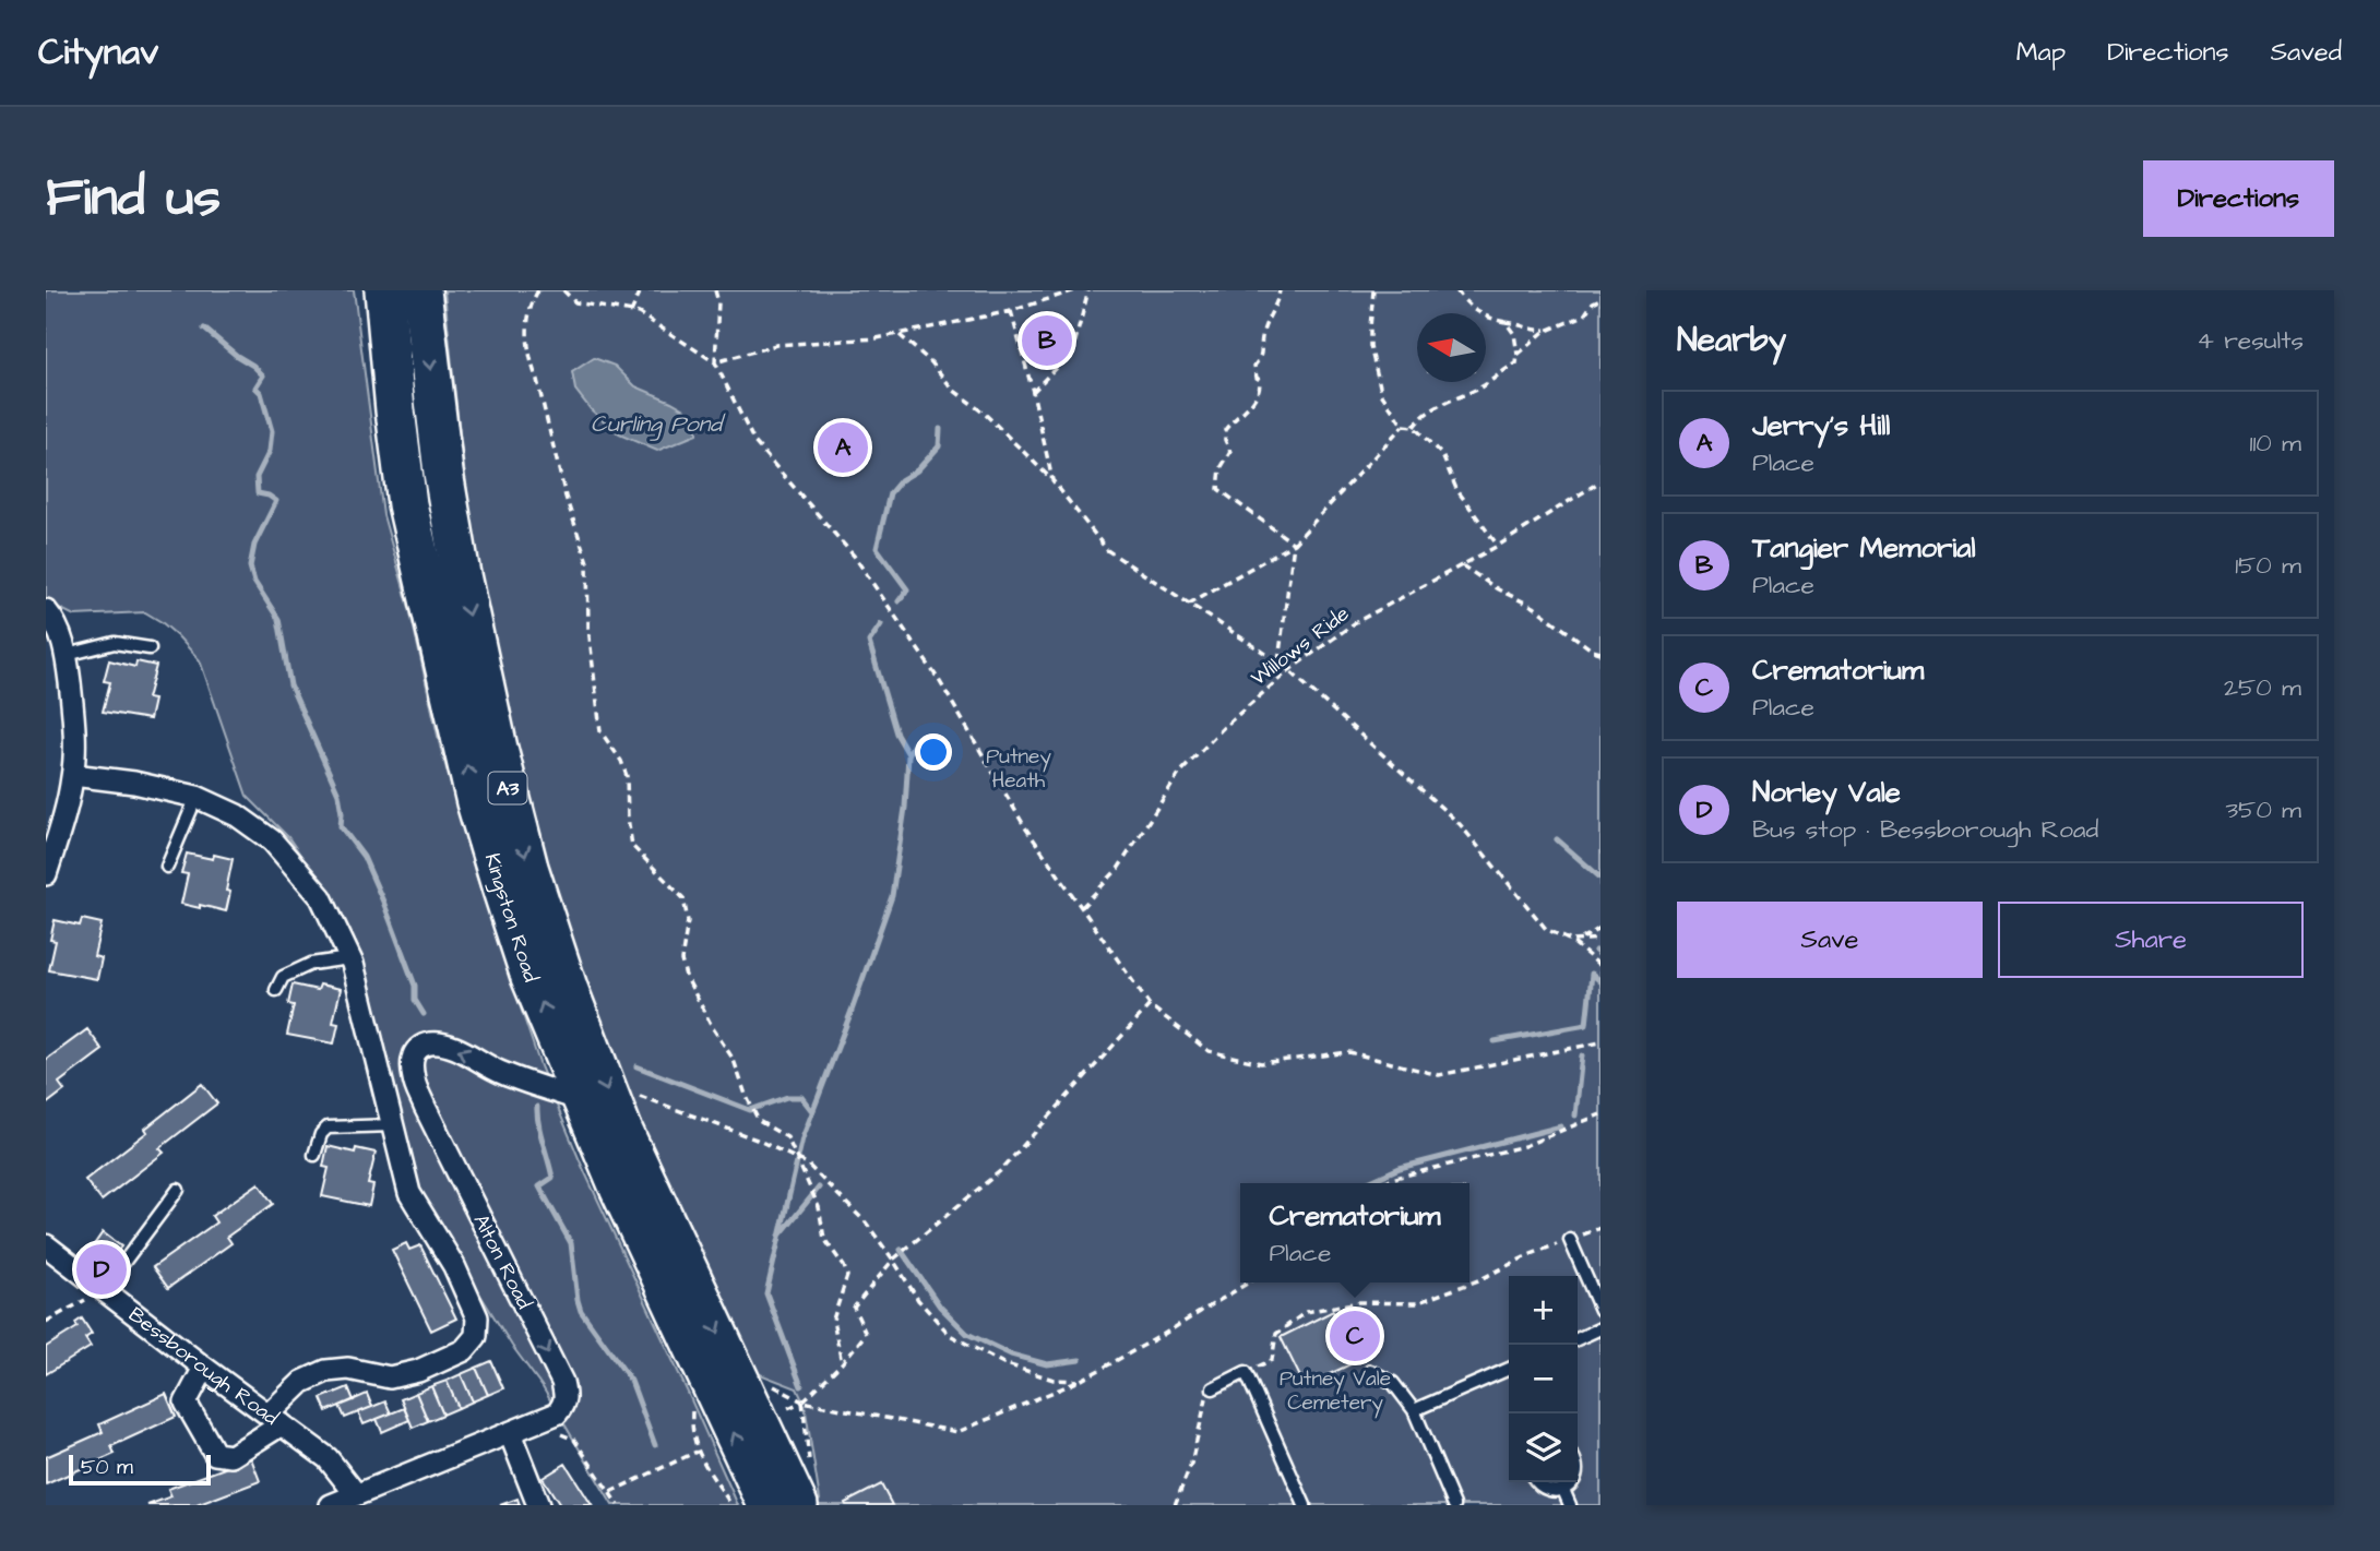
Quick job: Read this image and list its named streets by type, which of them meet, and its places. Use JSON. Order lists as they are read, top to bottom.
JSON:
{
  "streets": {
    "highway": ["A3", "Kingston Road"],
    "street": ["Alton Road", "Bessborough Road"],
    "path": ["Willows Ride"]
  },
  "crossings": [
    ["Kingston Road", "Alton Road"],
    ["Alton Road", "Bessborough Road"]
  ],
  "water": ["Curling Pond"],
  "parks": ["Putney Heath", "Putney Vale Cemetery"],
  "scale_bar": "50 m",
  "north": "left",
  "page": {
    "header": "Citynav",
    "nav": ["Map", "Directions", "Saved"],
    "buttons": [
      "Directions",
      ["Save", "Share"]
    ],
    "title": "Find us",
    "heading": ["Nearby", "4 results"],
    "pins": [
      "B",
      "A",
      "D",
      "C"
    ],
    "list": [
      {
        "mark": "A",
        "name": "Jerry's Hill",
        "note": "Place",
        "value": "110 m"
      },
      {
        "mark": "B",
        "name": "Tangier Memorial",
        "note": "Place",
        "value": "150 m"
      },
      {
        "mark": "C",
        "name": "Crematorium",
        "note": "Place",
        "value": "250 m"
      },
      {
        "mark": "D",
        "name": "Norley Vale",
        "note": "Bus stop · Bessborough Road",
        "value": "350 m"
      }
    ],
    "popup": ["Crematorium", "Place"],
    "map_buttons": ["+", "−"],
    "scale": "50 m"
  }
}
